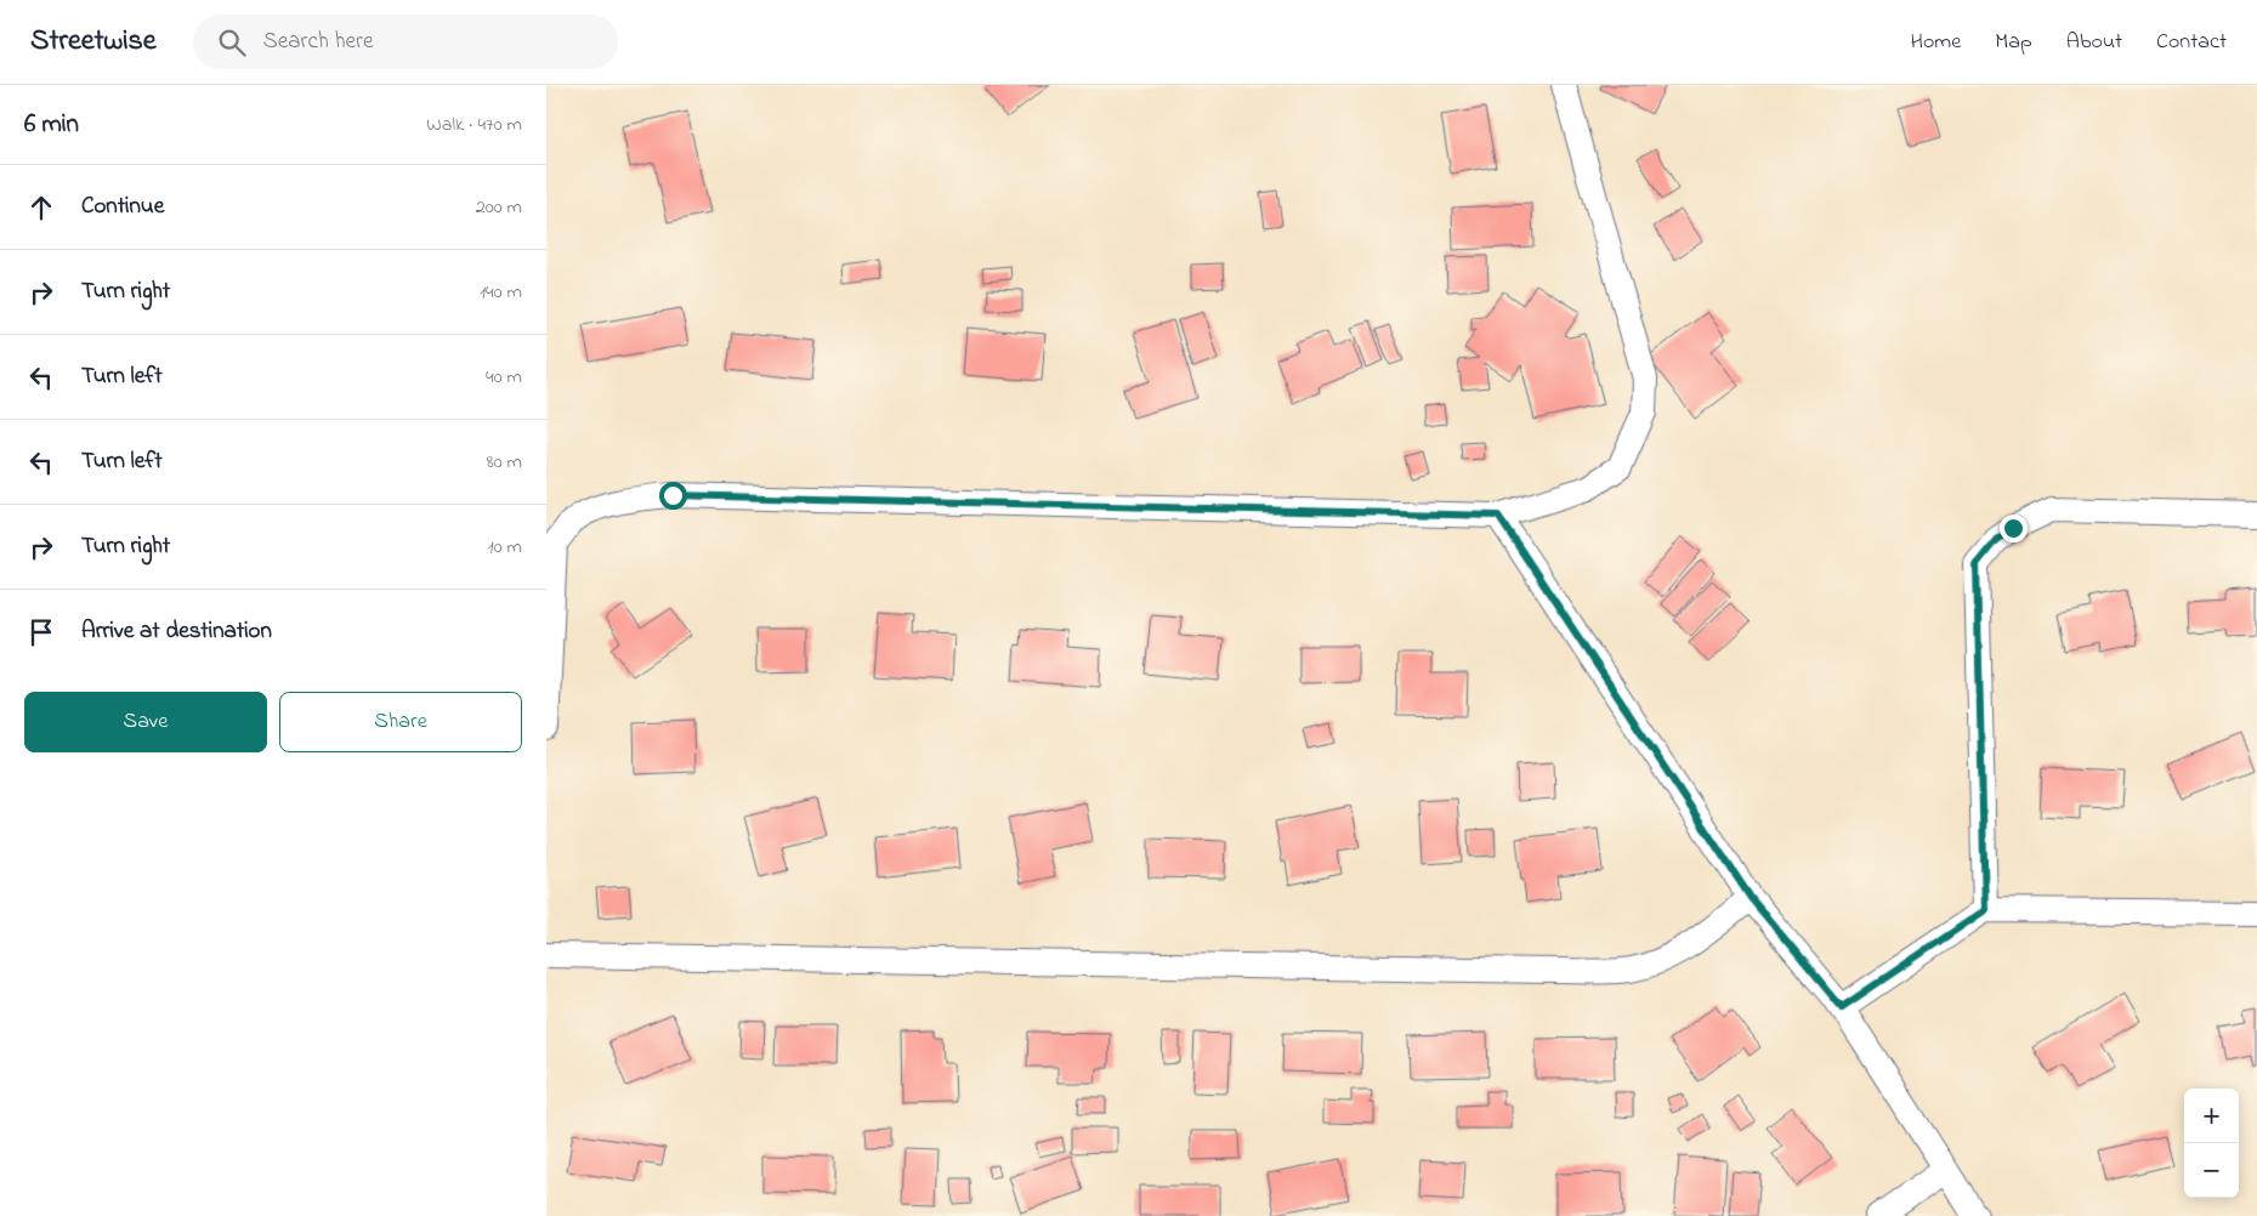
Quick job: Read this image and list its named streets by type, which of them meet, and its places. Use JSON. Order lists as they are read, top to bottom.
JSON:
{
  "page": {
    "header": "Streetwise",
    "search": "Search here",
    "nav": [
      "Home",
      "Map",
      "About",
      "Contact"
    ],
    "heading": ["6 min", "Walk · 470 m"],
    "list": [
      ["Continue", "200 m"],
      ["Turn right", "140 m"],
      ["Turn left", "40 m"],
      ["Turn left", "80 m"],
      ["Turn right", "10 m"],
      "Arrive at destination"
    ],
    "buttons": ["Save", "Share"],
    "map_buttons": ["+", "−"]
  }
}
